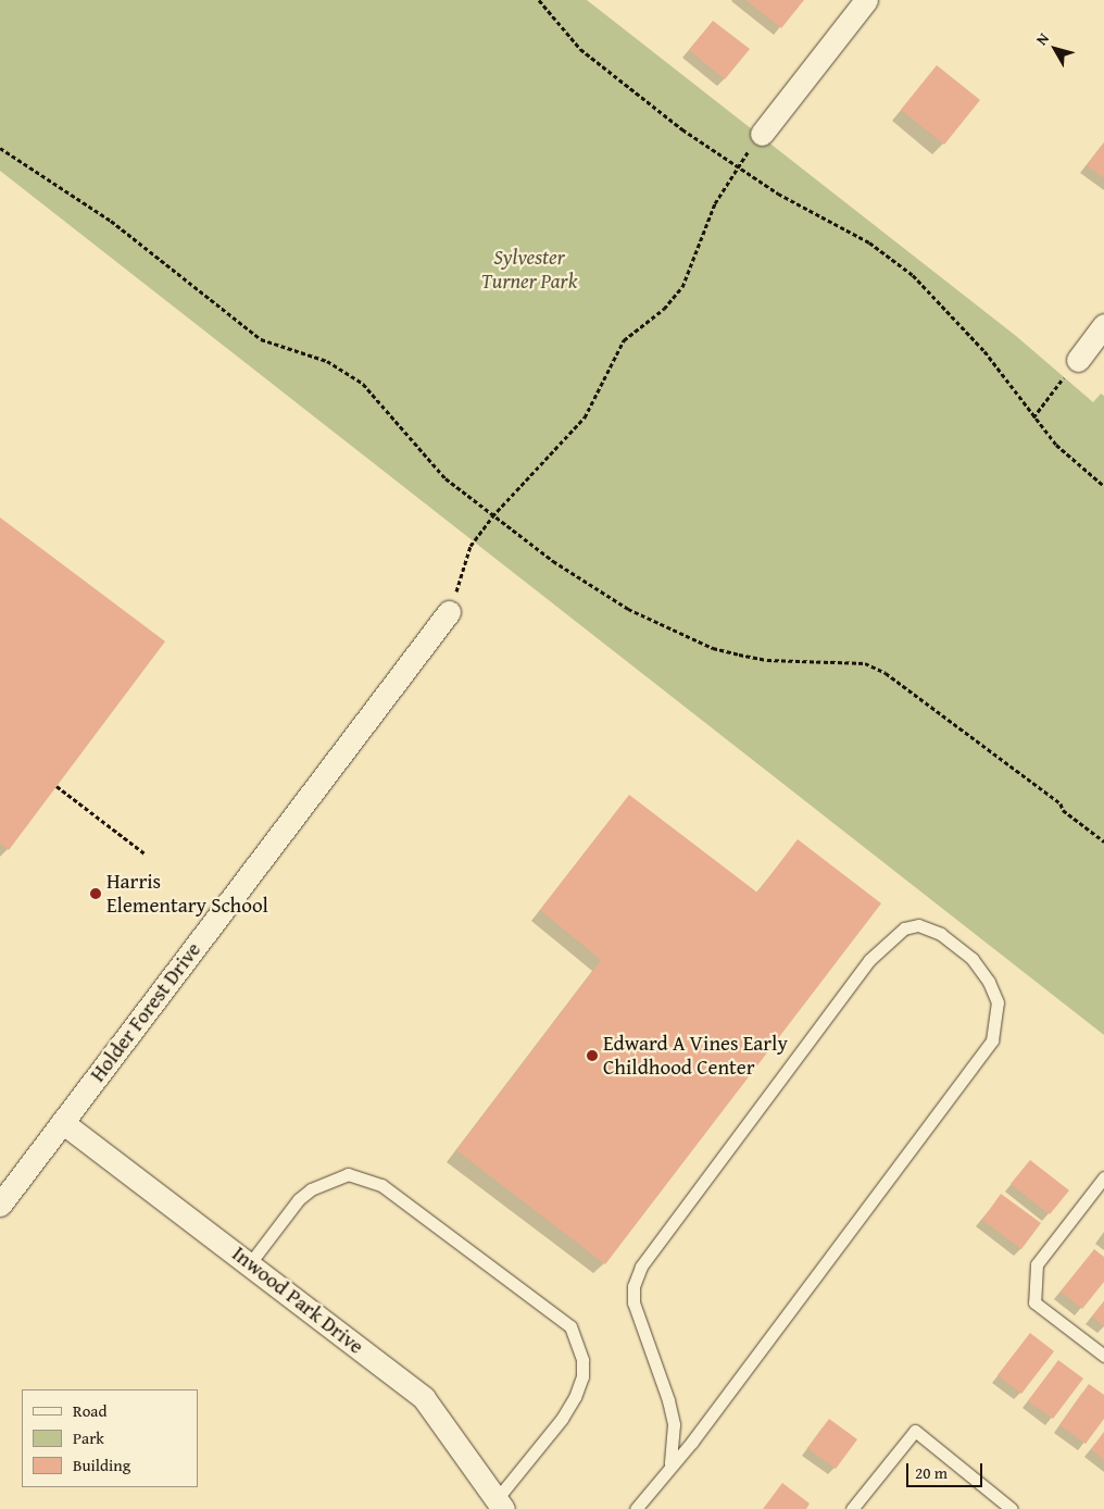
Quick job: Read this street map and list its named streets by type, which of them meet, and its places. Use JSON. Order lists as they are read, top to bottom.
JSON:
{
  "streets": {
    "street": ["Holder Forest Drive", "Inwood Park Drive"]
  },
  "crossings": [
    ["Holder Forest Drive", "Inwood Park Drive"]
  ],
  "parks": ["Sylvester Turner Park"],
  "places": ["Harris Elementary School", "Edward A Vines Early Childhood Center"],
  "legend": ["Road", "Park", "Building"],
  "scale_bar": "20 m",
  "north": "top left"
}
